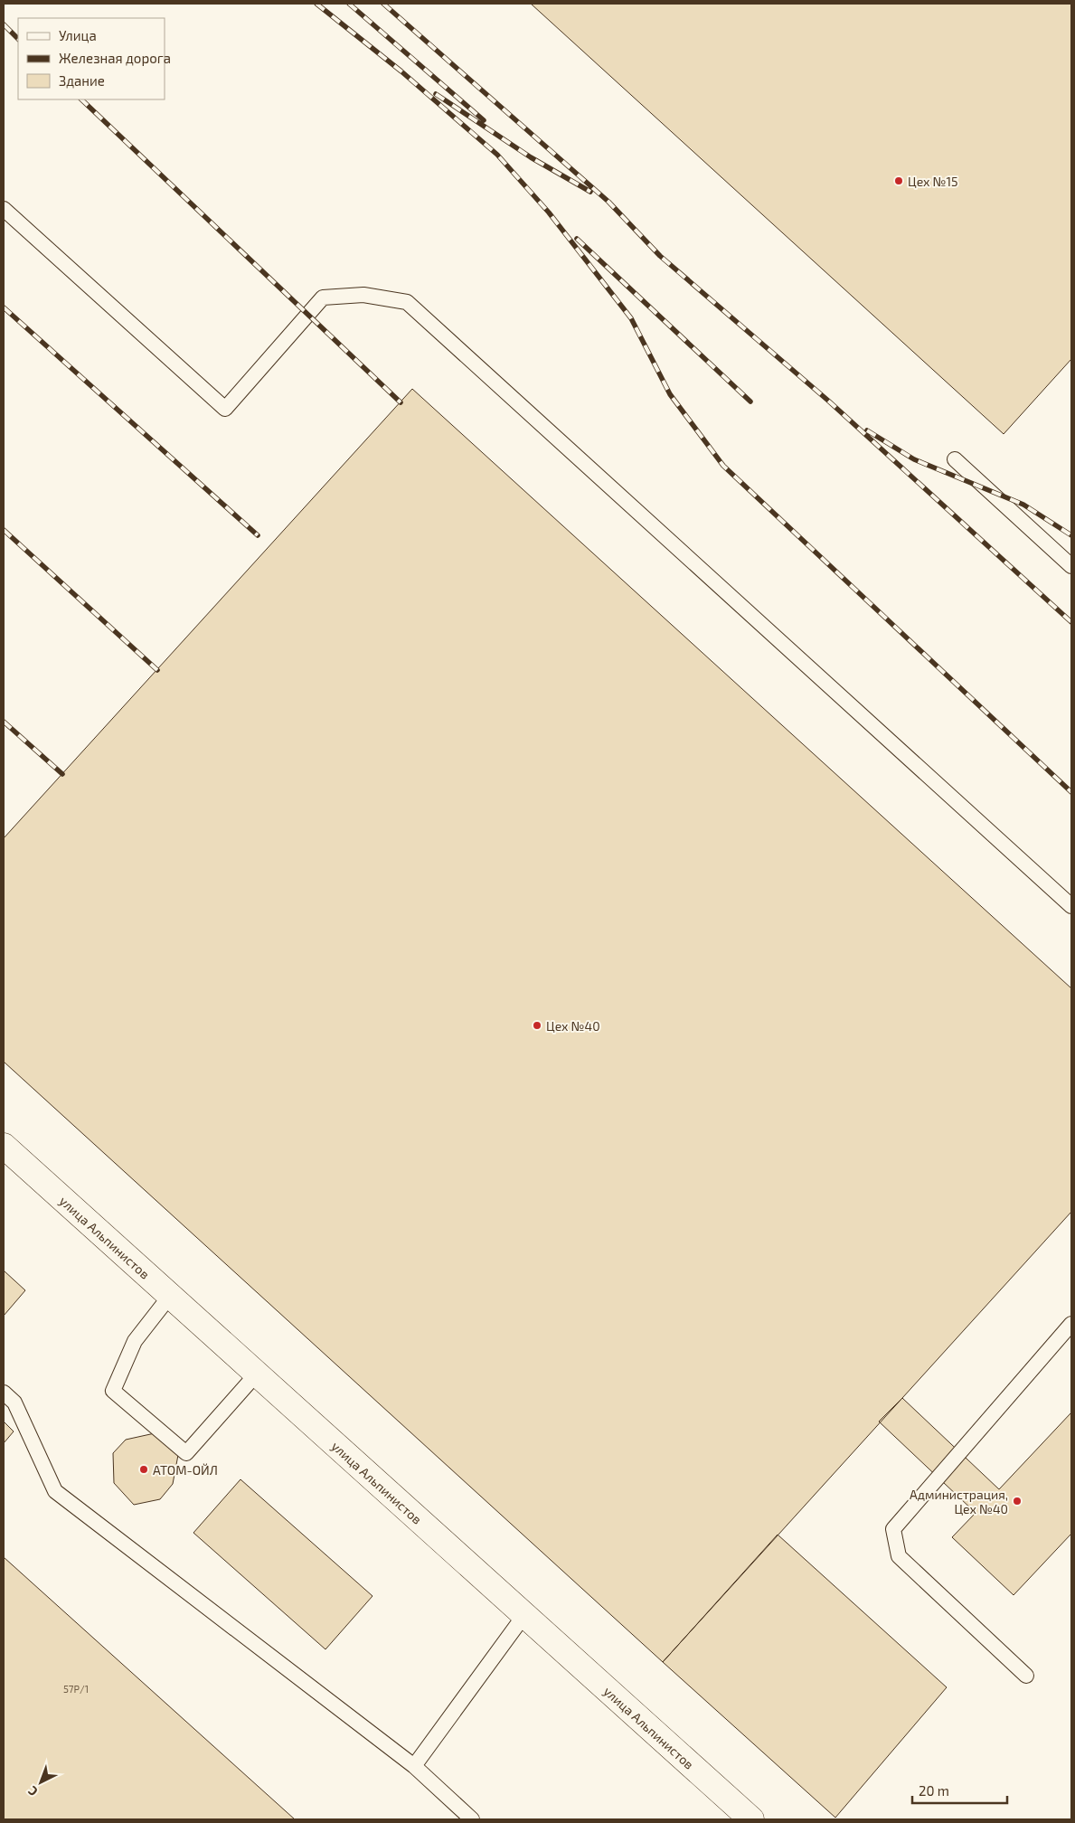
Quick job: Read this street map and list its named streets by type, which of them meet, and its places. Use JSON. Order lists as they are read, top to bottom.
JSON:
{
  "streets": {
    "main road": ["улица Альпинистов"]
  },
  "places": [
    "Цех №15",
    "Цех №40",
    "АТОМ-ОЙЛ",
    "Администрация, Цех №40"
  ],
  "house_numbers": ["57Р/1"],
  "legend": ["Улица", "Железная дорога", "Здание"],
  "scale_bar": "20 m",
  "north": "bottom left"
}
